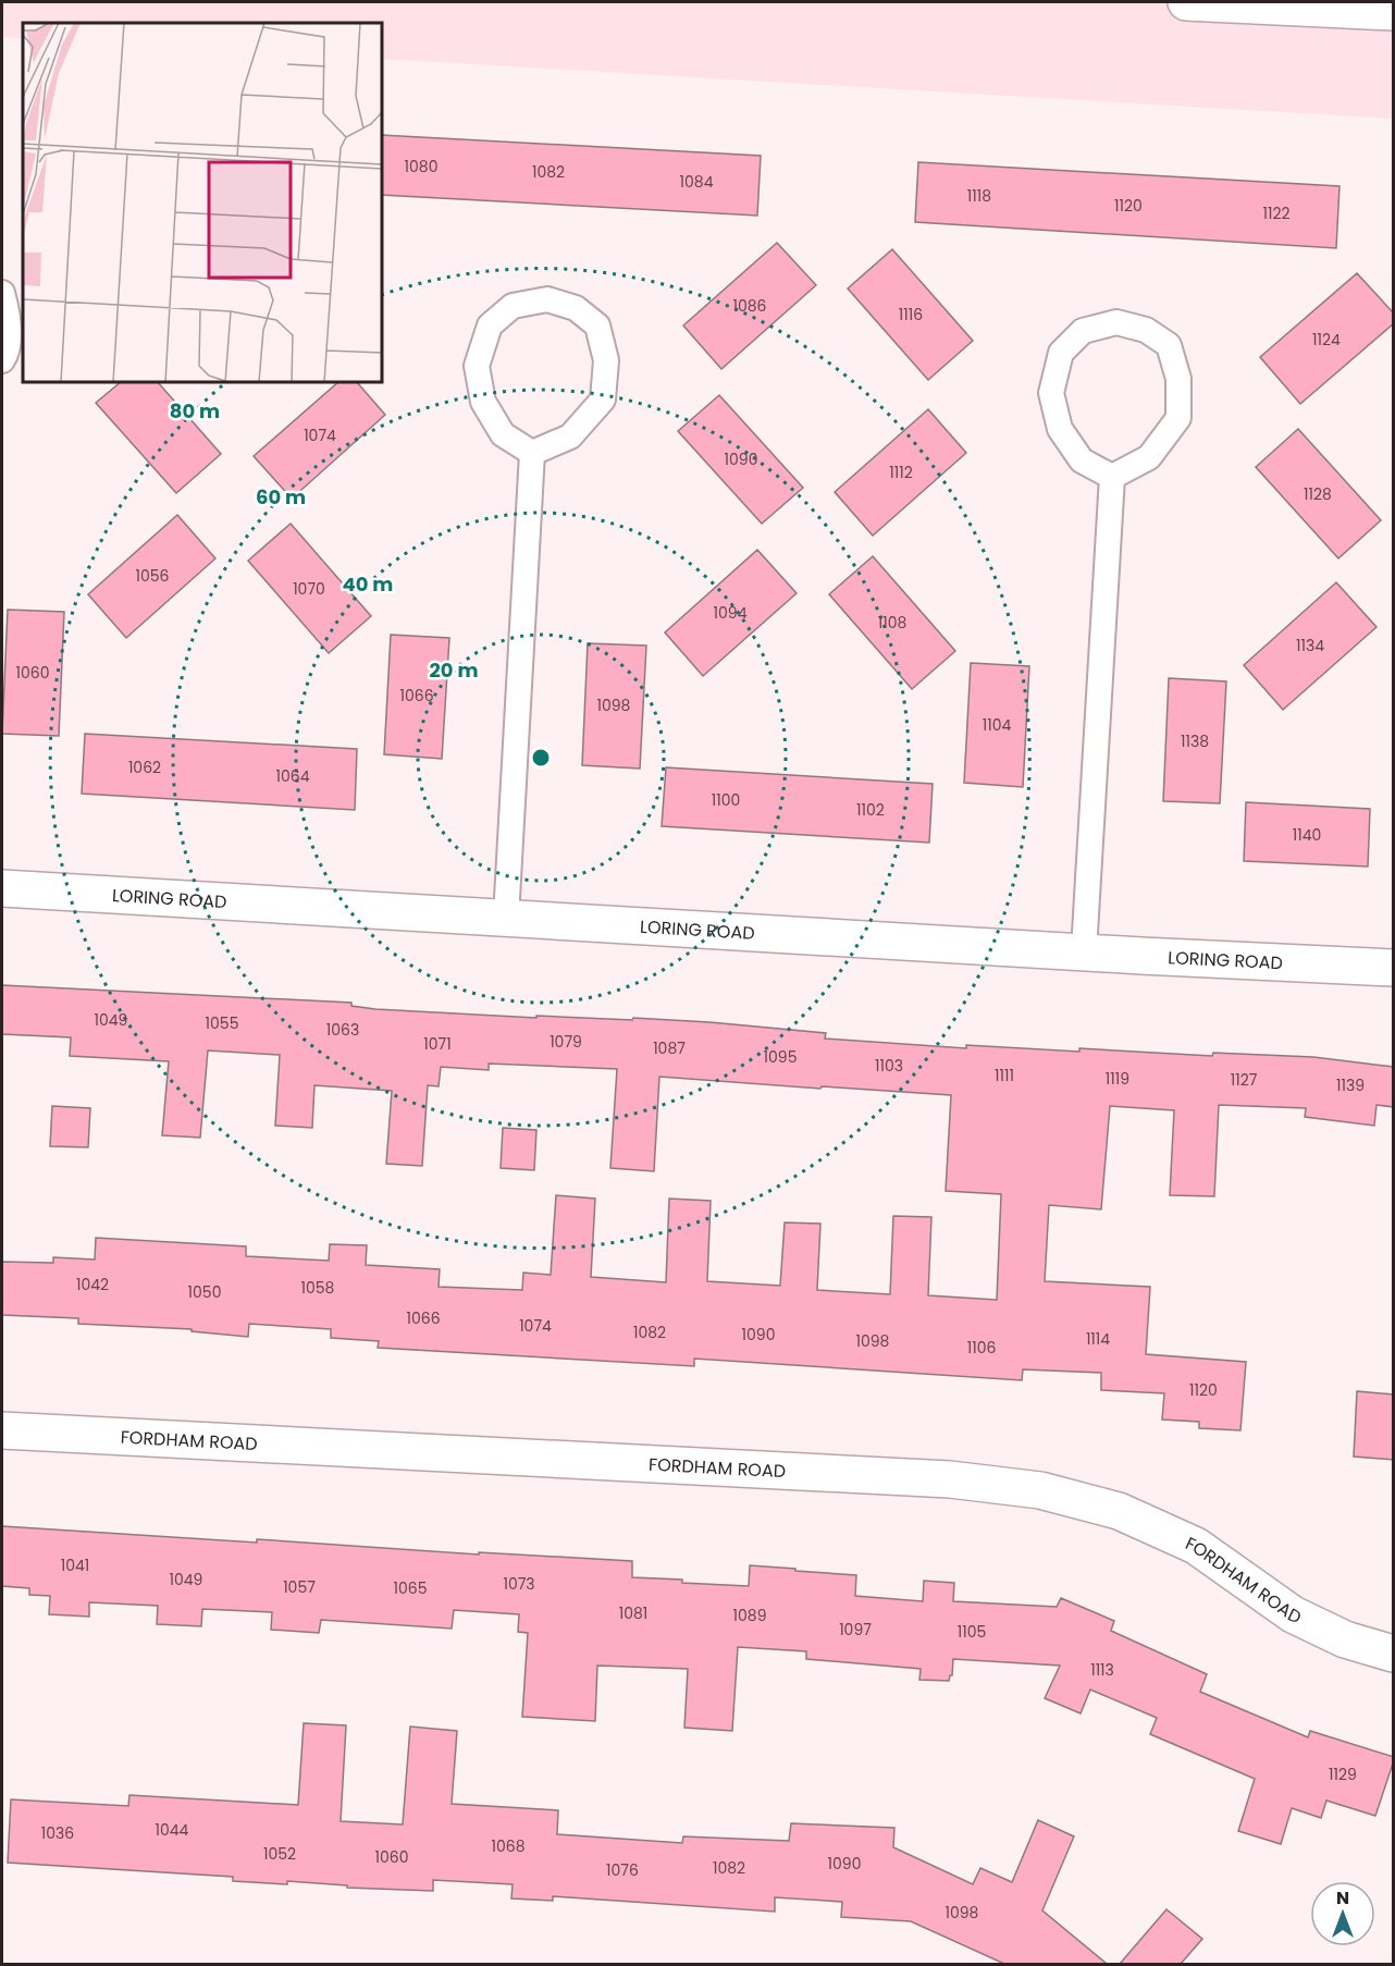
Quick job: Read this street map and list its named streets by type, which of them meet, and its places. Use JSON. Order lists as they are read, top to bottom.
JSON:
{
  "streets": {
    "street": ["LORING ROAD", "FORDHAM ROAD"]
  },
  "house_numbers": [
    "1080",
    "1082",
    "1084",
    "1118",
    "1120",
    "1122",
    "1086",
    "1116",
    "1124",
    "1074",
    "1090",
    "1112",
    "1128",
    "1056",
    "1070",
    "1094",
    "1108",
    "1134",
    "1060",
    "1066",
    "1098",
    "1104",
    "1138",
    "1062",
    "1064",
    "1100",
    "1102",
    "1140",
    "1049",
    "1055",
    "1063",
    "1079",
    "1071",
    "1087",
    "1095",
    "1103",
    "1111",
    "1119",
    "1127",
    "1139",
    "1042",
    "1058",
    "1050",
    "1066",
    "1074",
    "1082",
    "1090",
    "1114",
    "1098",
    "1106",
    "1120",
    "1041",
    "1049",
    "1073",
    "1057",
    "1065",
    "1081",
    "1089",
    "1097",
    "1105",
    "1113",
    "1129",
    "1044",
    "1036",
    "1068",
    "1052",
    "1060",
    "1090",
    "1082",
    "1076",
    "1098"
  ],
  "north": "top",
  "rings": [
    "80 m",
    "60 m",
    "40 m",
    "20 m"
  ]
}
